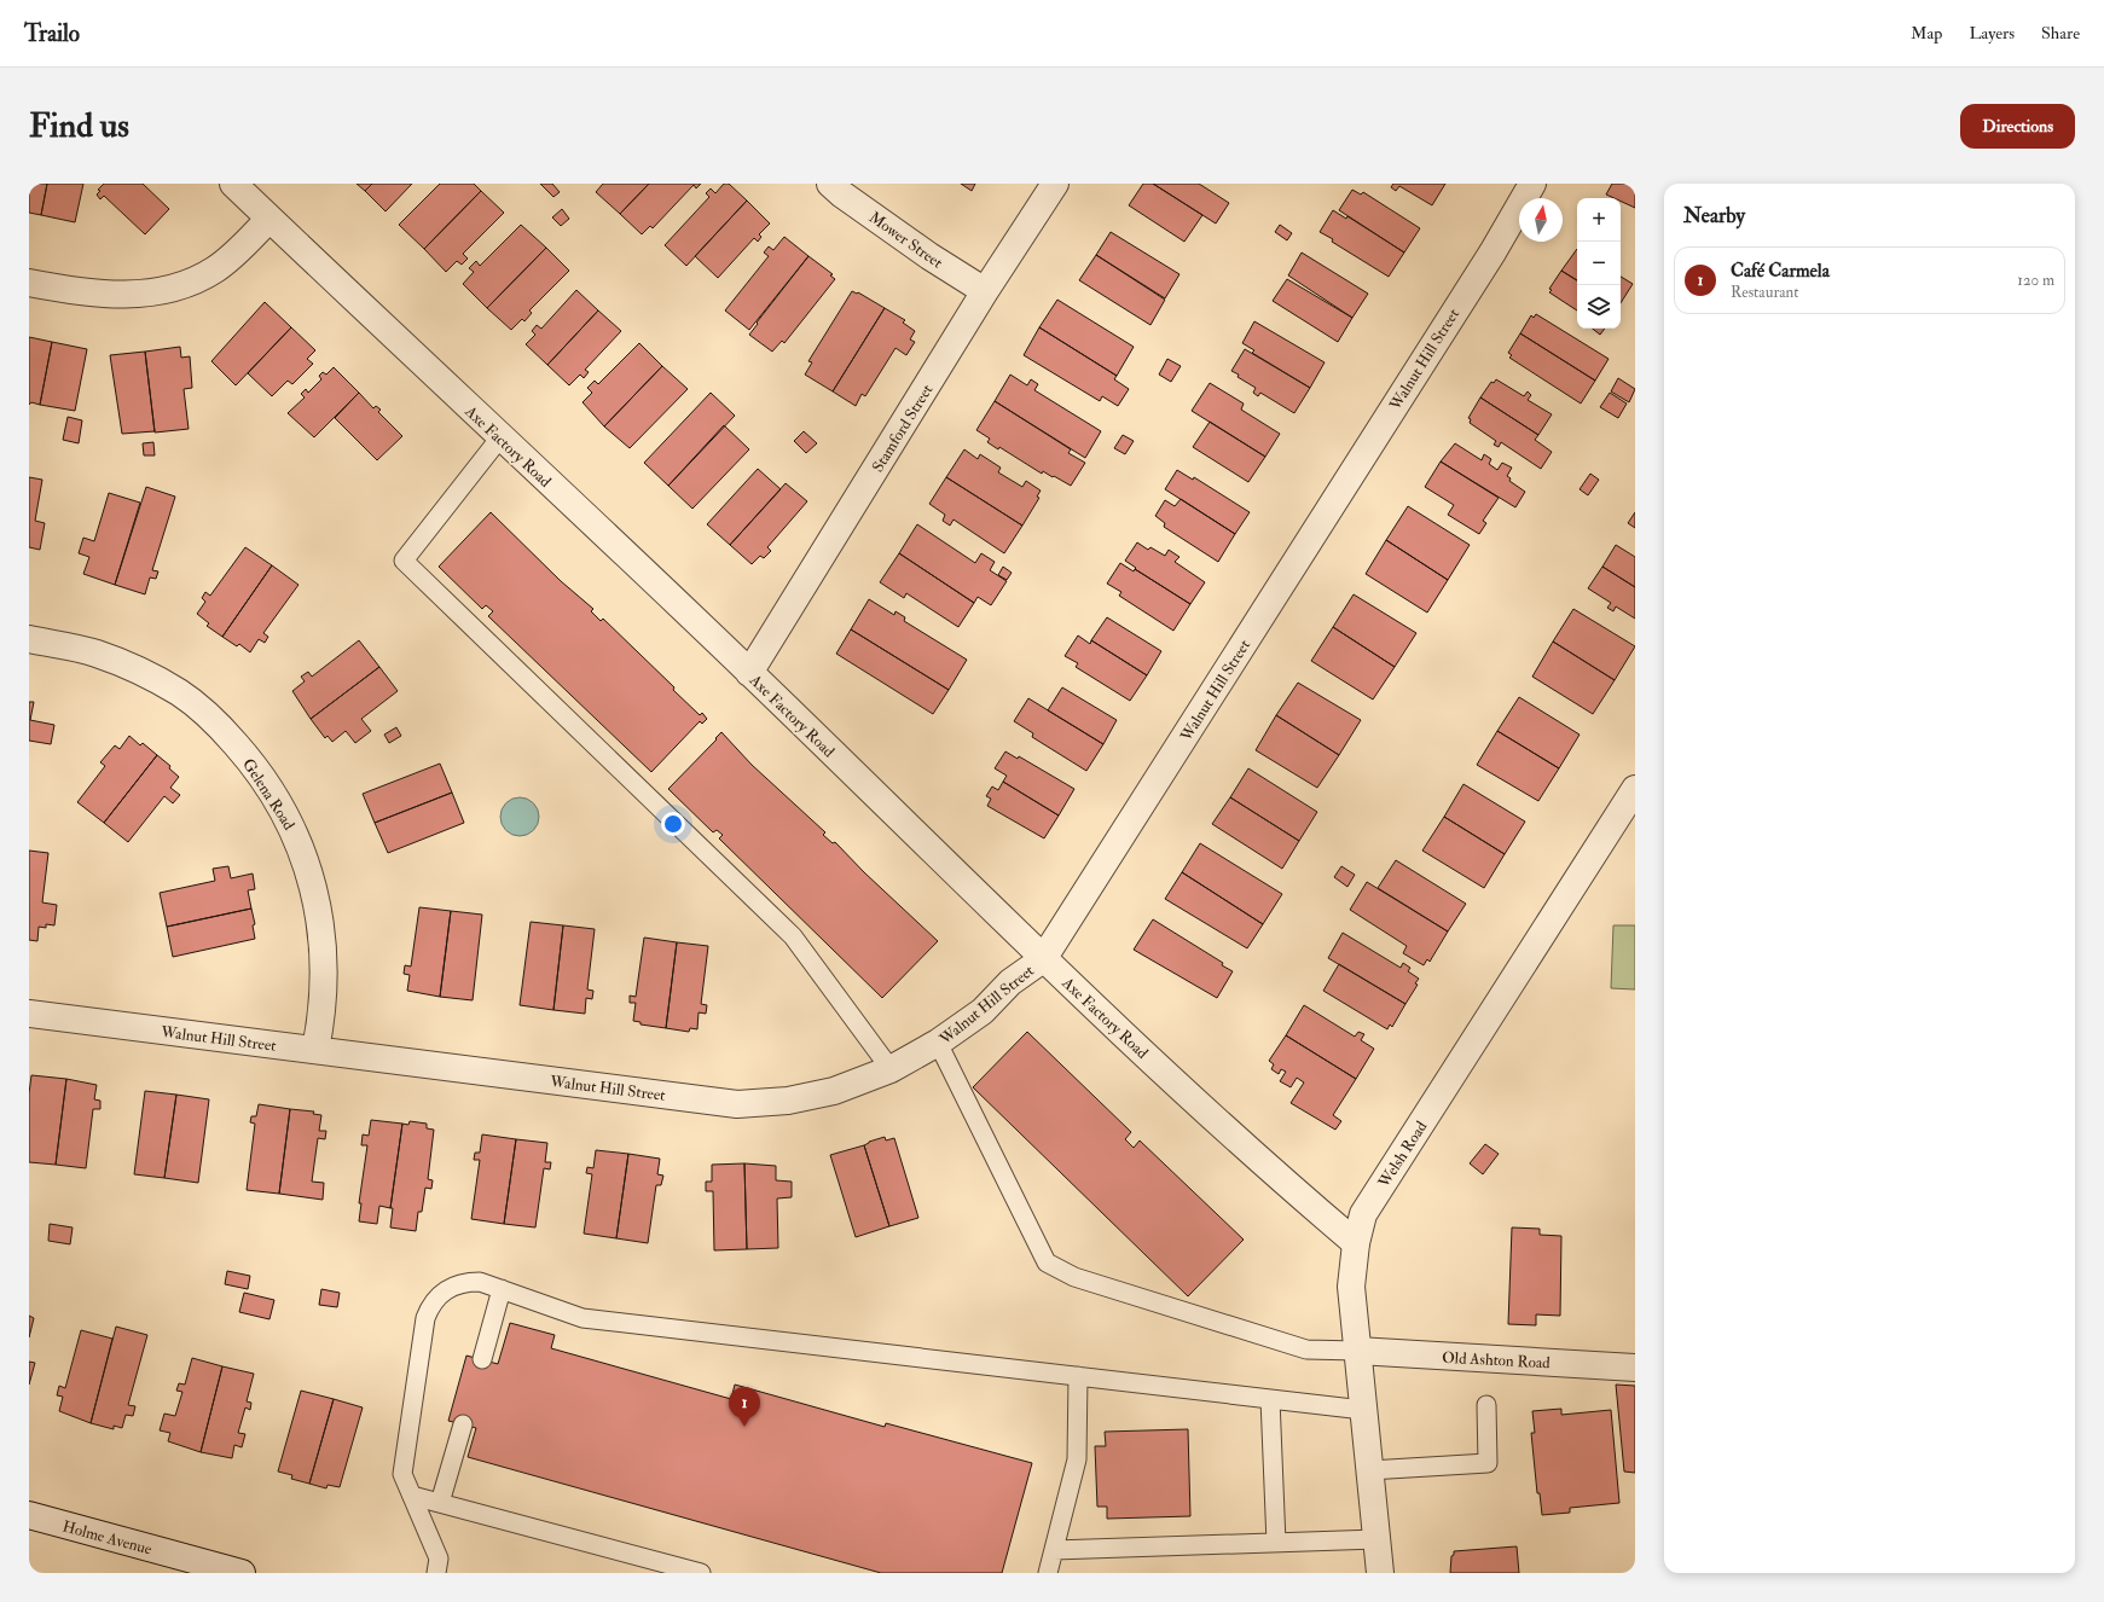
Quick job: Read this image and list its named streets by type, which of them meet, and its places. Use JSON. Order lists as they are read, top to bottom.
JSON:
{
  "streets": {
    "street": [
      "Mower Street",
      "Walnut Hill Street",
      "Stamford Street",
      "Axe Factory Road",
      "Gelena Road",
      "Welsh Road",
      "Old Ashton Road",
      "Holme Avenue"
    ]
  },
  "crossings": [
    ["Mower Street", "Stamford Street"],
    ["Walnut Hill Street", "Axe Factory Road"],
    ["Walnut Hill Street", "Gelena Road"],
    ["Stamford Street", "Axe Factory Road"],
    ["Axe Factory Road", "Welsh Road"],
    ["Welsh Road", "Old Ashton Road"]
  ],
  "north": "top",
  "page": {
    "header": "Trailo",
    "nav": ["Map", "Layers", "Share"],
    "buttons": "Directions",
    "title": "Find us",
    "heading": "Nearby",
    "map_buttons": ["+", "−"],
    "list": [
      {
        "mark": "1",
        "name": "Café Carmela",
        "note": "Restaurant",
        "value": "120 m"
      }
    ],
    "pins": "1"
  }
}
